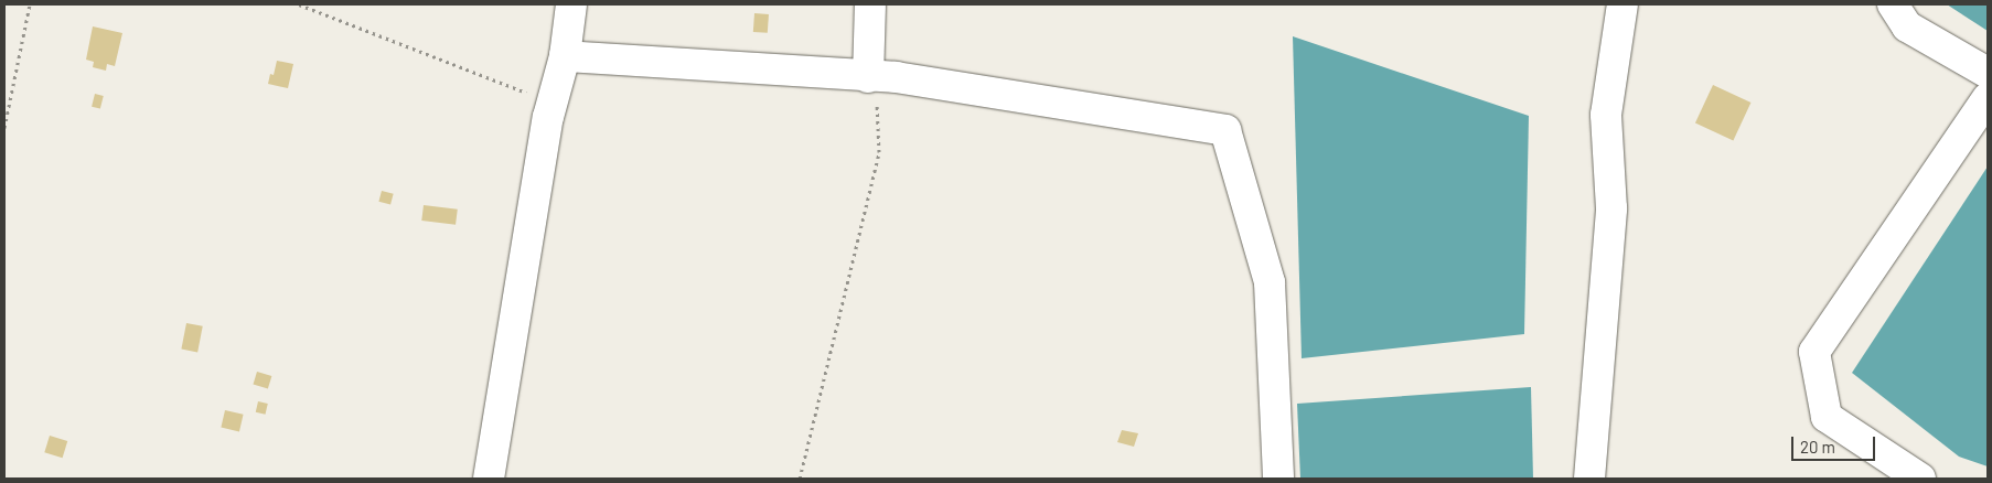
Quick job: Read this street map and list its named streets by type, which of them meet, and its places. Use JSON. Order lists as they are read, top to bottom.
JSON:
{
  "scale_bar": "20 m"
}
